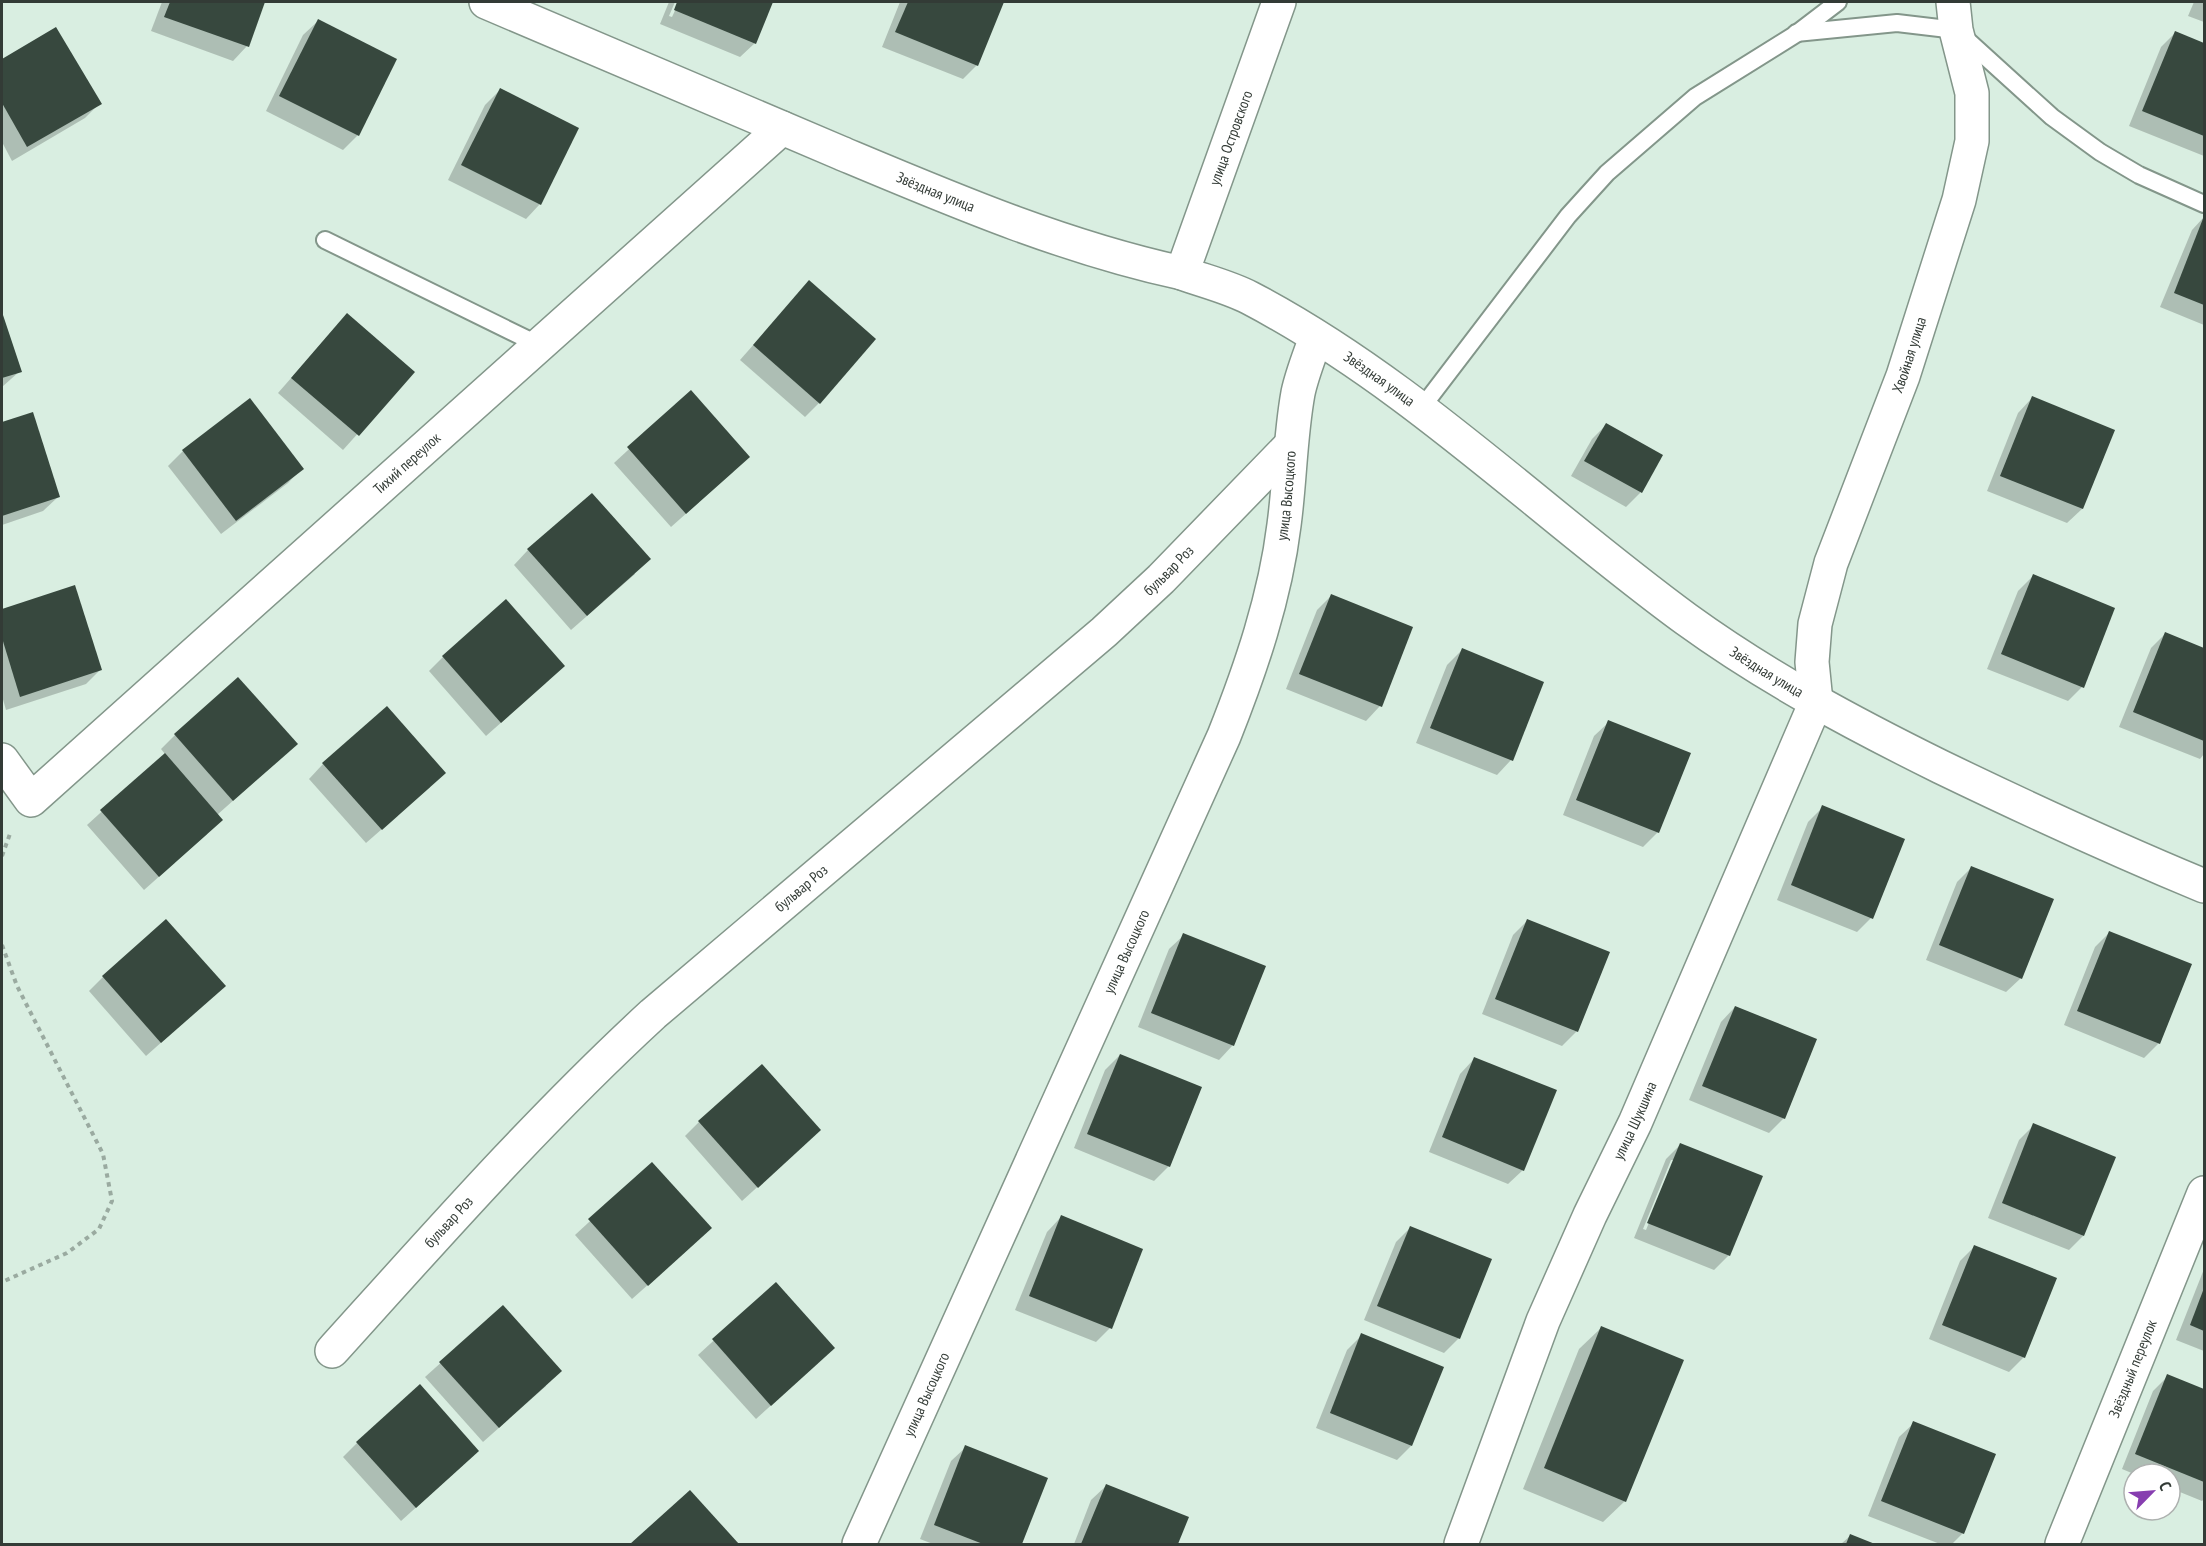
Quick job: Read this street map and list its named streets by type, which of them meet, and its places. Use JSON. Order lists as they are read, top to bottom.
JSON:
{
  "streets": {
    "street": [
      "улица Островского",
      "Звёздная улица",
      "Хвойная улица",
      "Тихий переулок",
      "улица Высоцкого",
      "бульвар Роз",
      "улица Шукшина",
      "Звёздный переулок"
    ]
  },
  "crossings": [
    ["улица Островского", "Звёздная улица"],
    ["Звёздная улица", "Хвойная улица"],
    ["Звёздная улица", "Тихий переулок"],
    ["Звёздная улица", "улица Высоцкого"],
    ["Звёздная улица", "улица Шукшина"],
    ["Хвойная улица", "улица Шукшина"],
    ["улица Высоцкого", "бульвар Роз"]
  ],
  "north": "top right"
}
